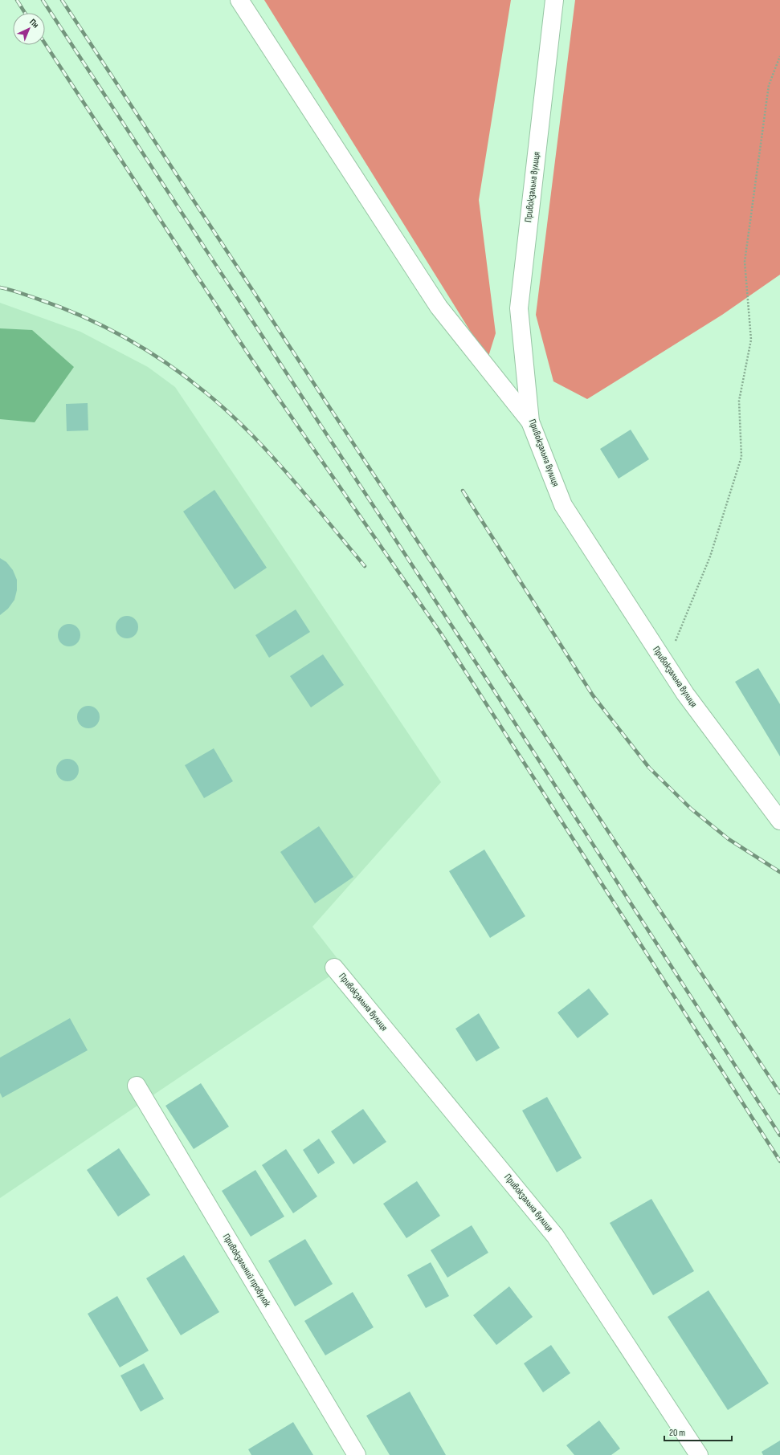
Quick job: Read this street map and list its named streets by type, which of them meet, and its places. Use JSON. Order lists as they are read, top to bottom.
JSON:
{
  "streets": {
    "street": ["Привокзальна вулиця", "Привокзальний провулок"]
  },
  "scale_bar": "20 m",
  "north": "top right"
}
